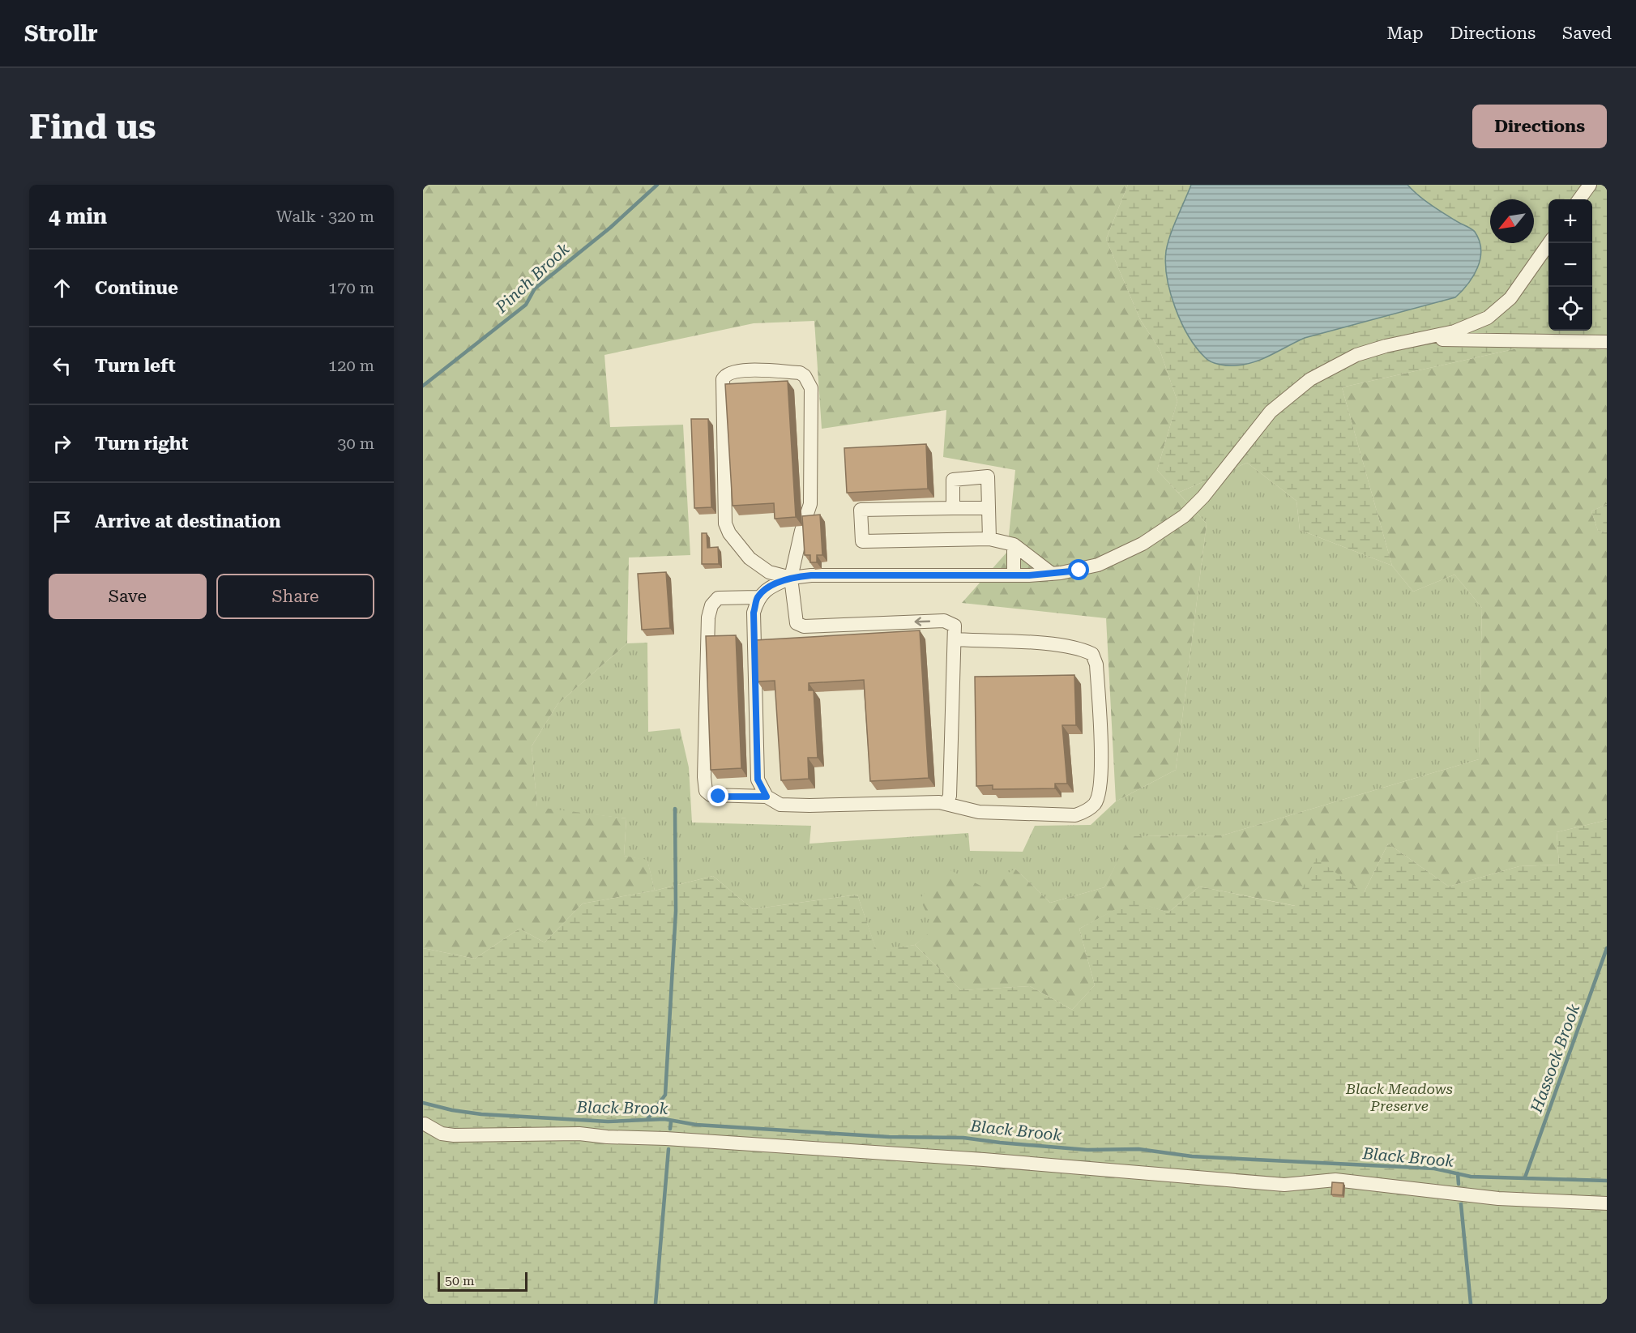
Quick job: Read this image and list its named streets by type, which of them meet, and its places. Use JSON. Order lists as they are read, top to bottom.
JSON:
{
  "water": ["Pinch Brook", "Hassock Brook", "Black Brook"],
  "parks": ["Black Meadows Preserve"],
  "scale_bar": "50 m",
  "north": "bottom left",
  "page": {
    "header": "Strollr",
    "nav": ["Map", "Directions", "Saved"],
    "buttons": [
      "Directions",
      ["Save", "Share"]
    ],
    "title": "Find us",
    "heading": ["4 min", "Walk · 320 m"],
    "map_buttons": ["+", "−"],
    "list": [
      ["Continue", "170 m"],
      ["Turn left", "120 m"],
      ["Turn right", "30 m"],
      "Arrive at destination"
    ],
    "scale": "50 m"
  }
}
